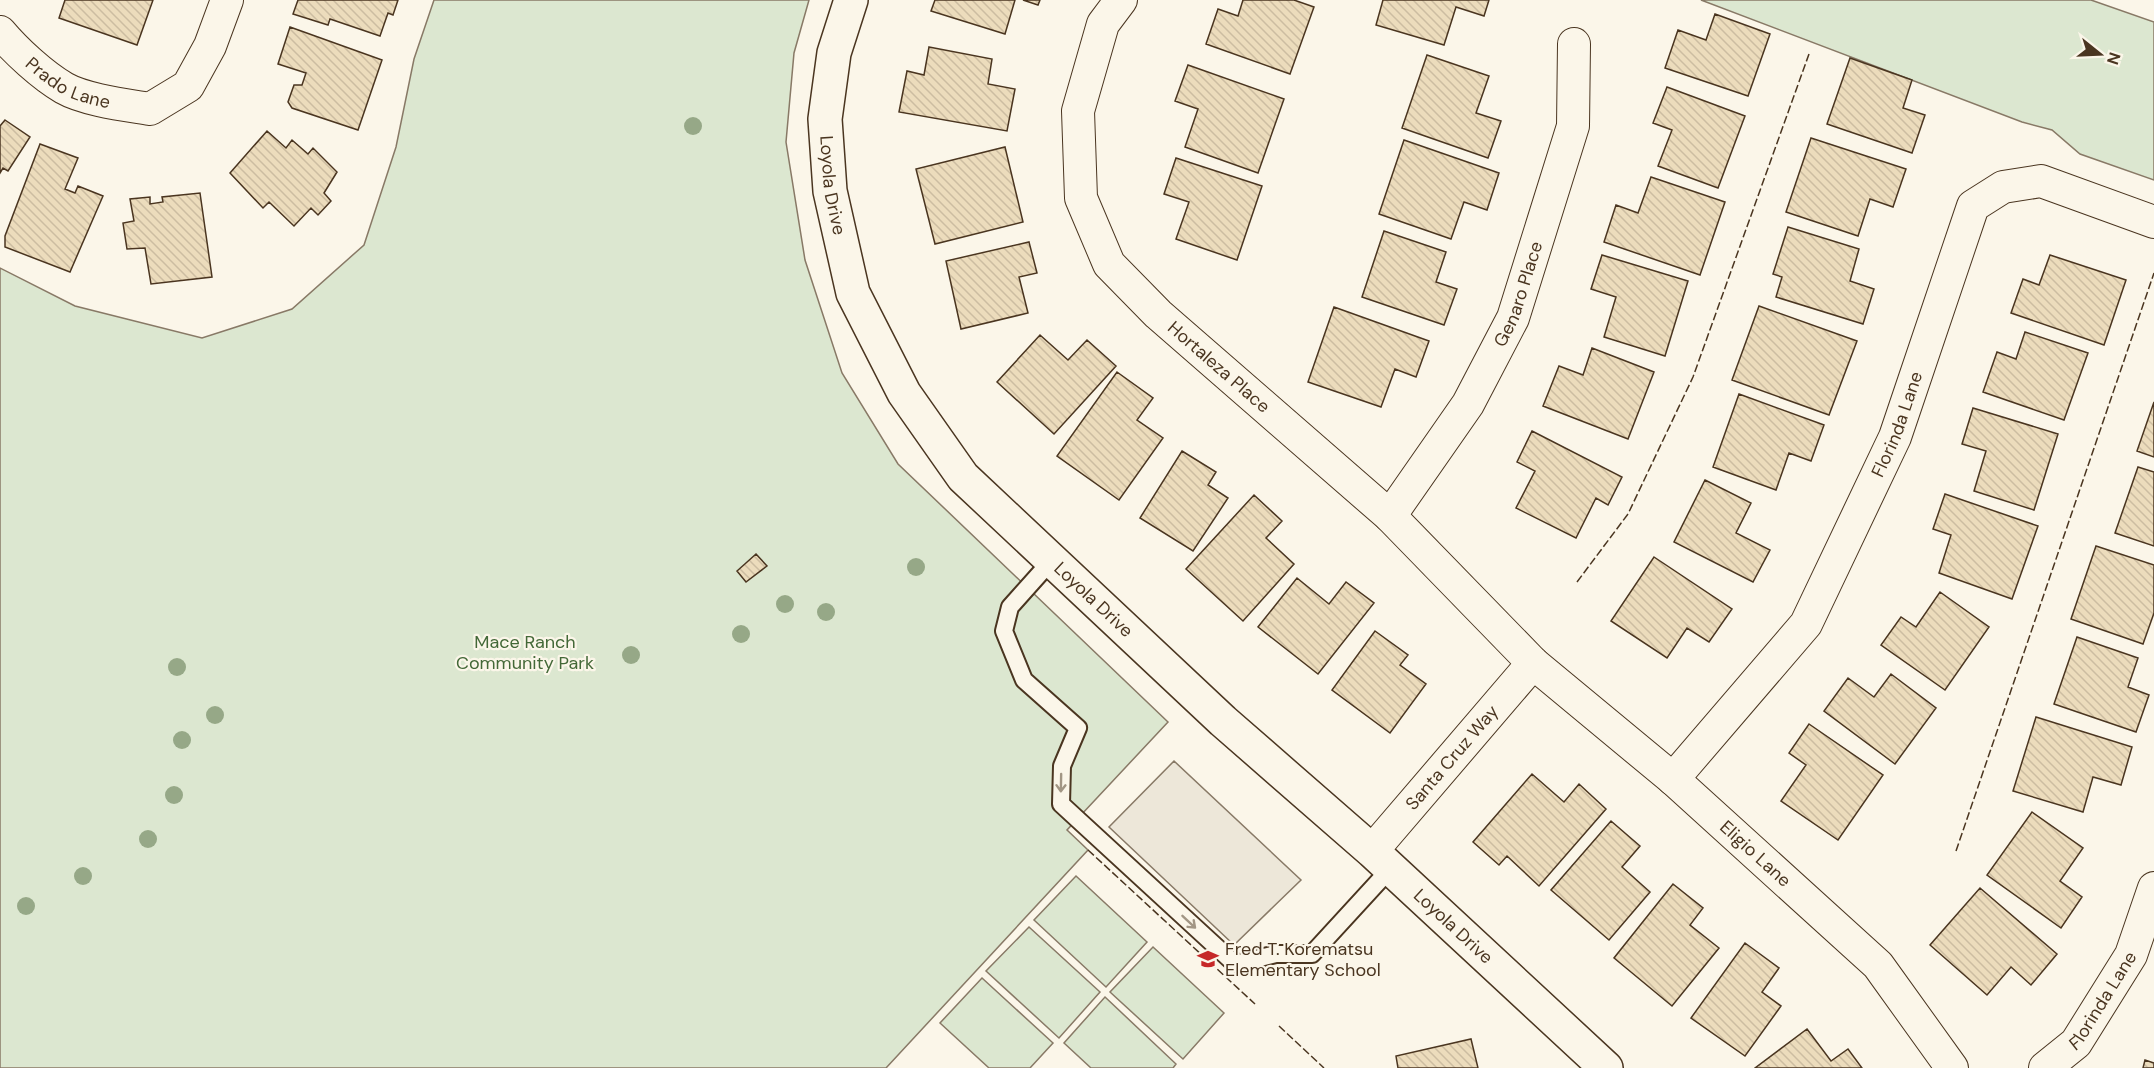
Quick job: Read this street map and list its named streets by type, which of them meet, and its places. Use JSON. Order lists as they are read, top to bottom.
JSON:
{
  "streets": {
    "street": [
      "Prado Lane",
      "Loyola Drive",
      "Genaro Place",
      "Hortaleza Place",
      "Florinda Lane",
      "Santa Cruz Way",
      "Eligio Lane"
    ]
  },
  "crossings": [
    ["Loyola Drive", "Santa Cruz Way"],
    ["Genaro Place", "Hortaleza Place"],
    ["Hortaleza Place", "Santa Cruz Way"],
    ["Hortaleza Place", "Eligio Lane"],
    ["Florinda Lane", "Eligio Lane"],
    ["Santa Cruz Way", "Eligio Lane"]
  ],
  "parks": ["Mace Ranch Community Park"],
  "places": {
    "school or university": ["Fred T. Korematsu Elementary School"]
  },
  "north": "right"
}
